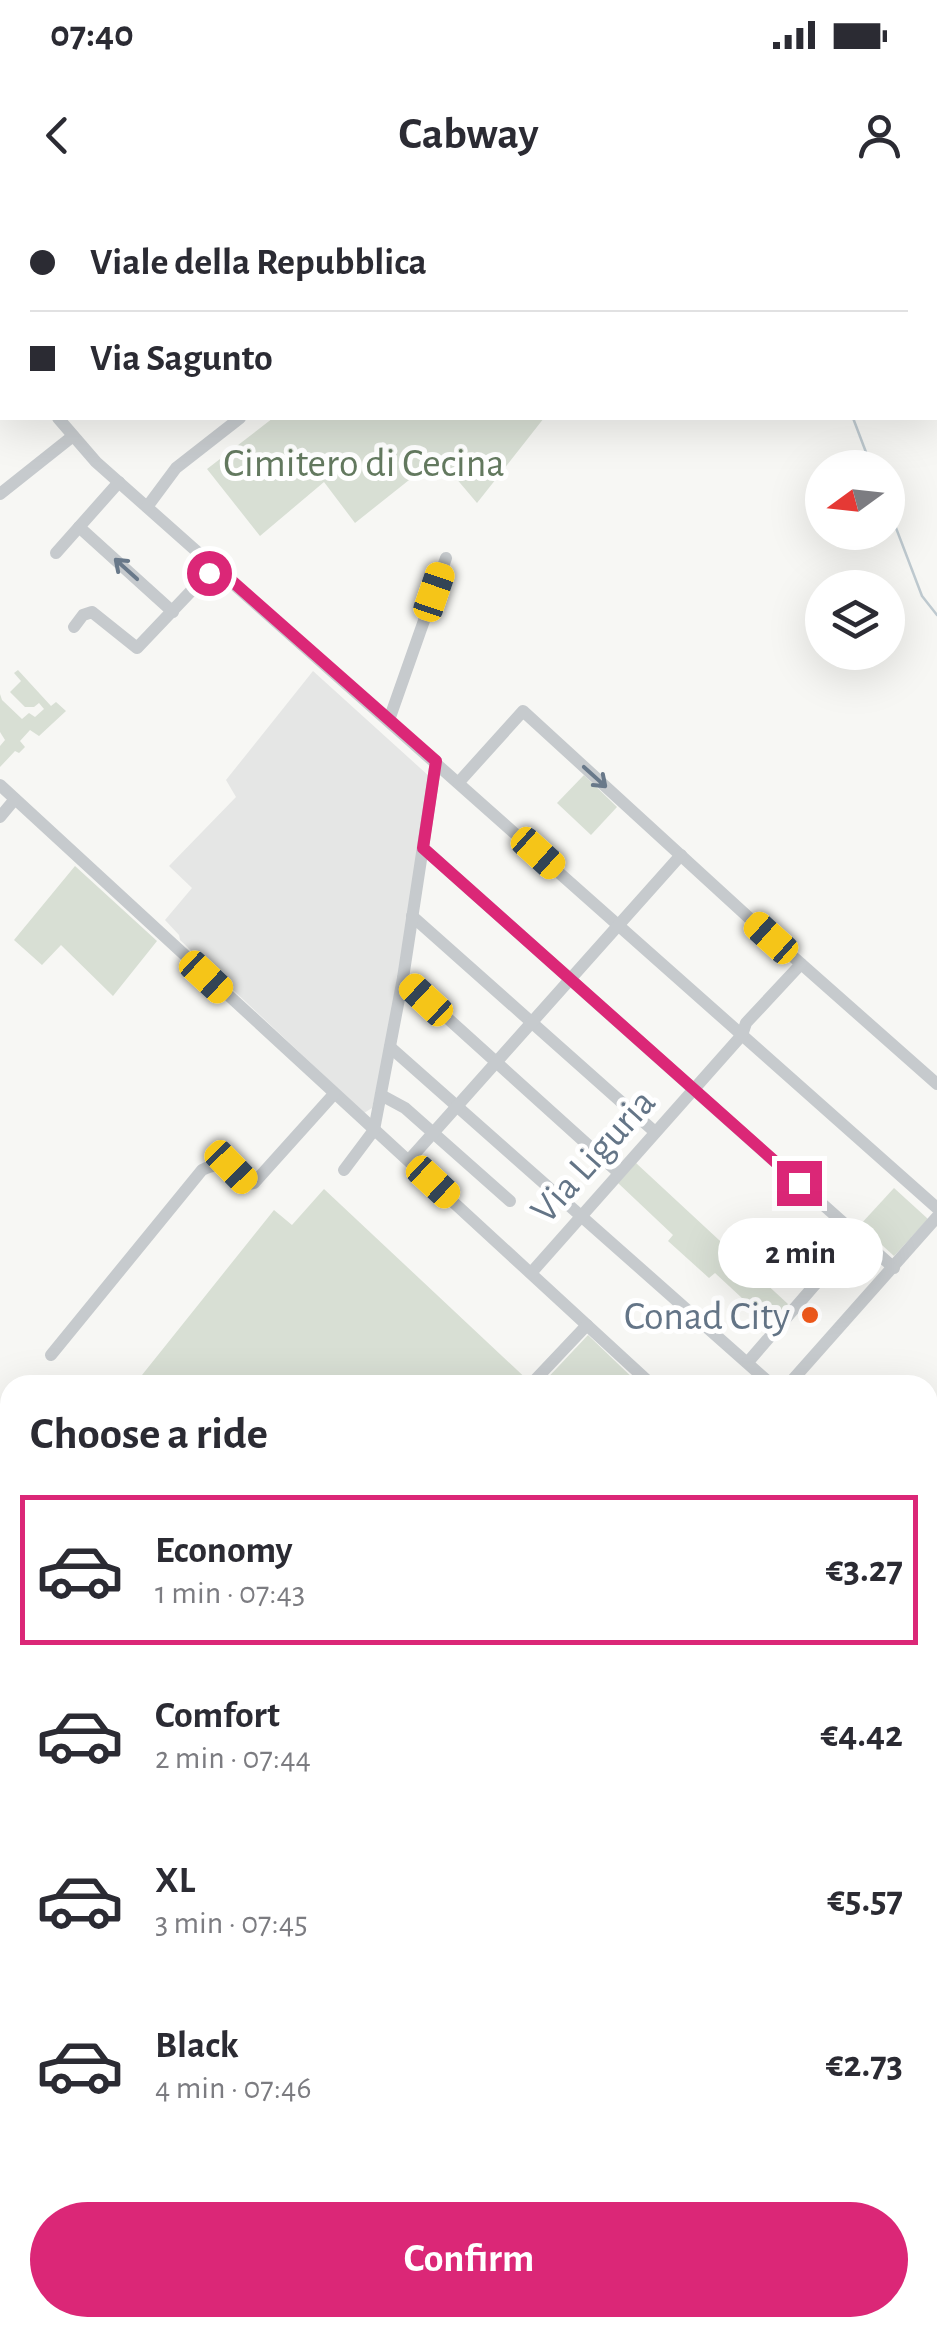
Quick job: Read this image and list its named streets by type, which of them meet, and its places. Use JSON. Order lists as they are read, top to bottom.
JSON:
{
  "streets": {
    "street": ["Via Liguria"]
  },
  "parks": ["Cimitero di Cecina"],
  "places": ["Conad City"],
  "north": "left",
  "page": {
    "status": "07:40",
    "header": "Cabway",
    "banner": ["Viale della Repubblica", "Via Sagunto"],
    "bubble": "2 min",
    "heading": "Choose a ride",
    "list": [
      {
        "name": "Economy",
        "note": "1 min · 07:43",
        "value": "€3.27"
      },
      {
        "name": "Comfort",
        "note": "2 min · 07:44",
        "value": "€4.42"
      },
      {
        "name": "XL",
        "note": "3 min · 07:45",
        "value": "€5.57"
      },
      {
        "name": "Black",
        "note": "4 min · 07:46",
        "value": "€2.73"
      }
    ],
    "buttons": "Confirm"
  }
}
